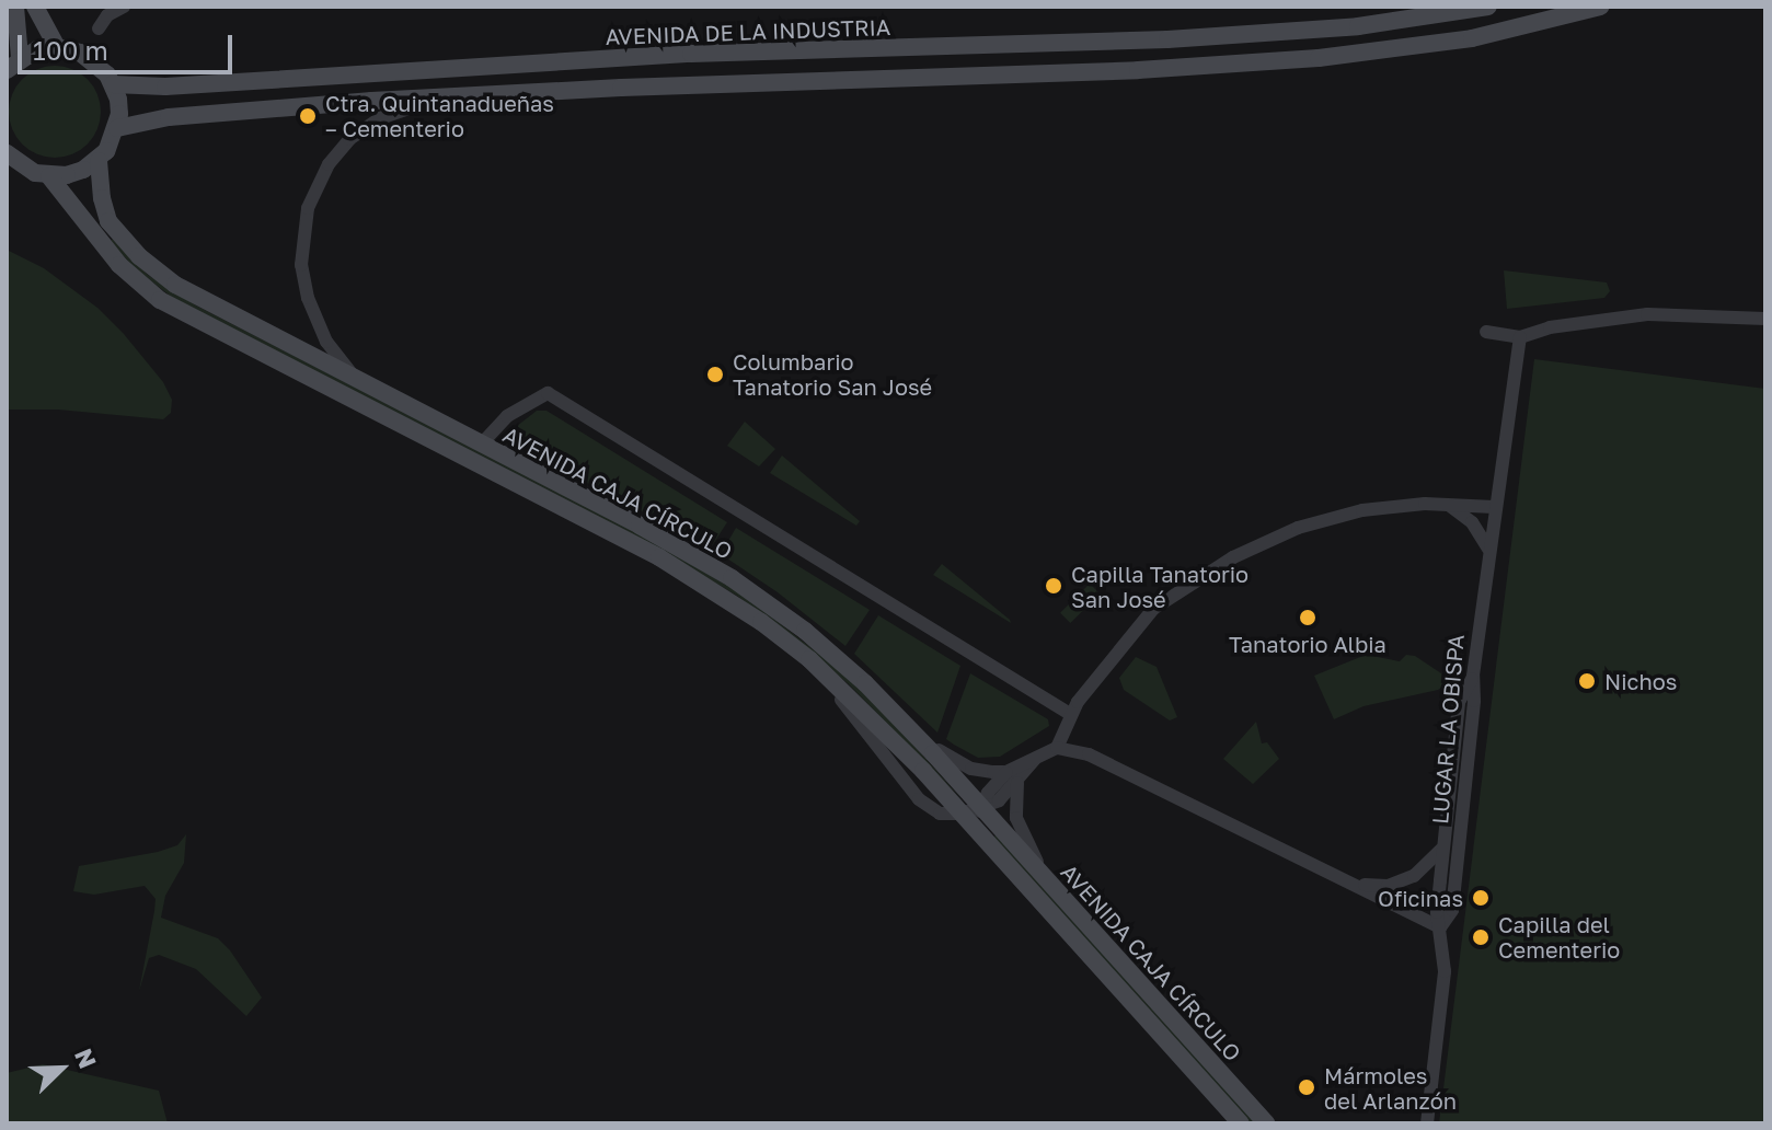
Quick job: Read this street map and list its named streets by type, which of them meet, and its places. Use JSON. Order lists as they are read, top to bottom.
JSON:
{
  "streets": {
    "main road": ["AVENIDA DE LA INDUSTRIA", "AVENIDA CAJA CÍRCULO"],
    "street": ["LUGAR LA OBISPA"]
  },
  "places": [
    "Ctra. Quintanadueñas – Cementerio",
    "Columbario Tanatorio San José",
    "Capilla Tanatorio San José",
    "Tanatorio Albia",
    "Nichos",
    "Oficinas",
    "Capilla del Cementerio",
    "Mármoles del Arlanzón"
  ],
  "scale_bar": "100 m",
  "north": "top right"
}
